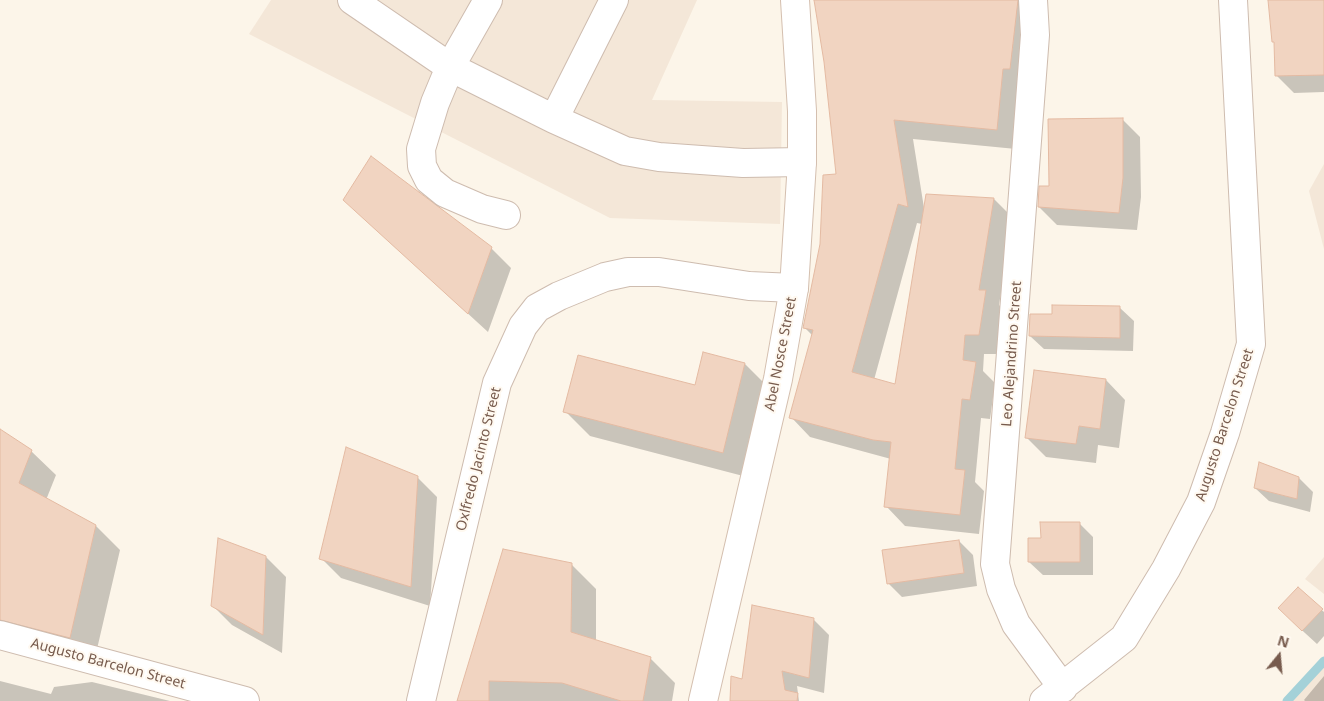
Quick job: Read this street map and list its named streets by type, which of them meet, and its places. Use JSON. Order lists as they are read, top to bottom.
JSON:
{
  "streets": {
    "street": [
      "Abel Nosce Street",
      "Leo Alejandrino Street",
      "Augusto Barcelon Street",
      "Oxlfredo Jacinto Street"
    ]
  },
  "crossings": [
    ["Abel Nosce Street", "Oxlfredo Jacinto Street"],
    ["Leo Alejandrino Street", "Augusto Barcelon Street"]
  ],
  "north": "top"
}
